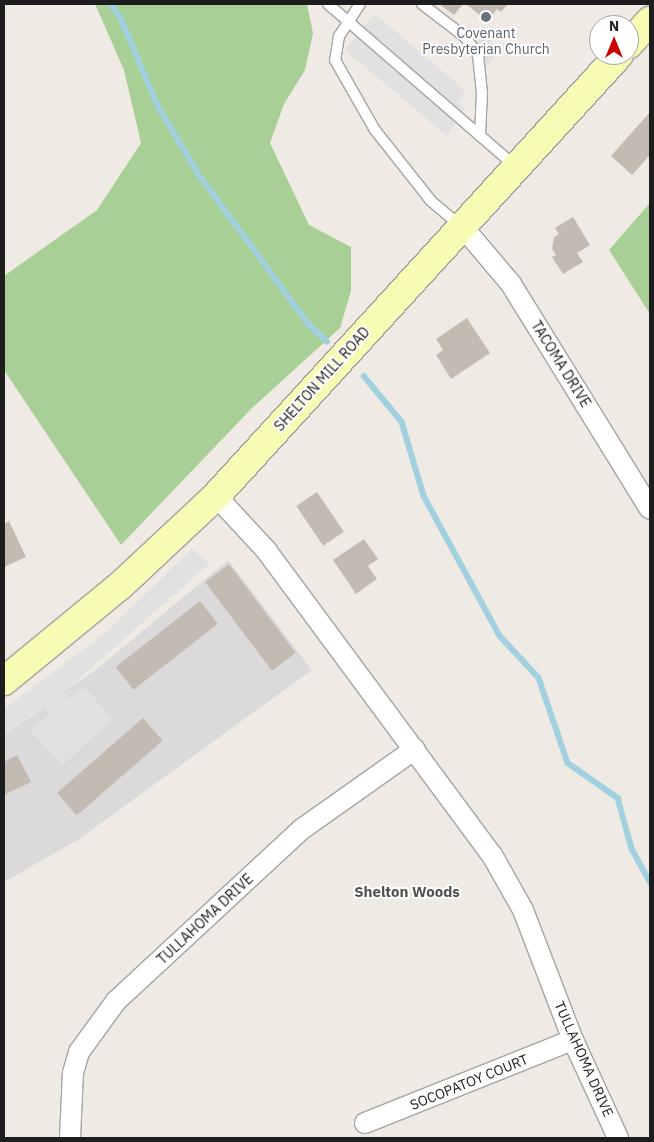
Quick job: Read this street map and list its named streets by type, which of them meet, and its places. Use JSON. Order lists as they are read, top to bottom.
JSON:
{
  "streets": {
    "street": [
      "TACOMA DRIVE",
      "SHELTON MILL ROAD",
      "TULLAHOMA DRIVE",
      "SOCOPATOY COURT"
    ]
  },
  "crossings": [
    ["TACOMA DRIVE", "SHELTON MILL ROAD"],
    ["SHELTON MILL ROAD", "TULLAHOMA DRIVE"],
    ["TULLAHOMA DRIVE", "SOCOPATOY COURT"]
  ],
  "districts": ["Shelton Woods"],
  "places": ["Covenant Presbyterian Church"],
  "north": "top"
}
